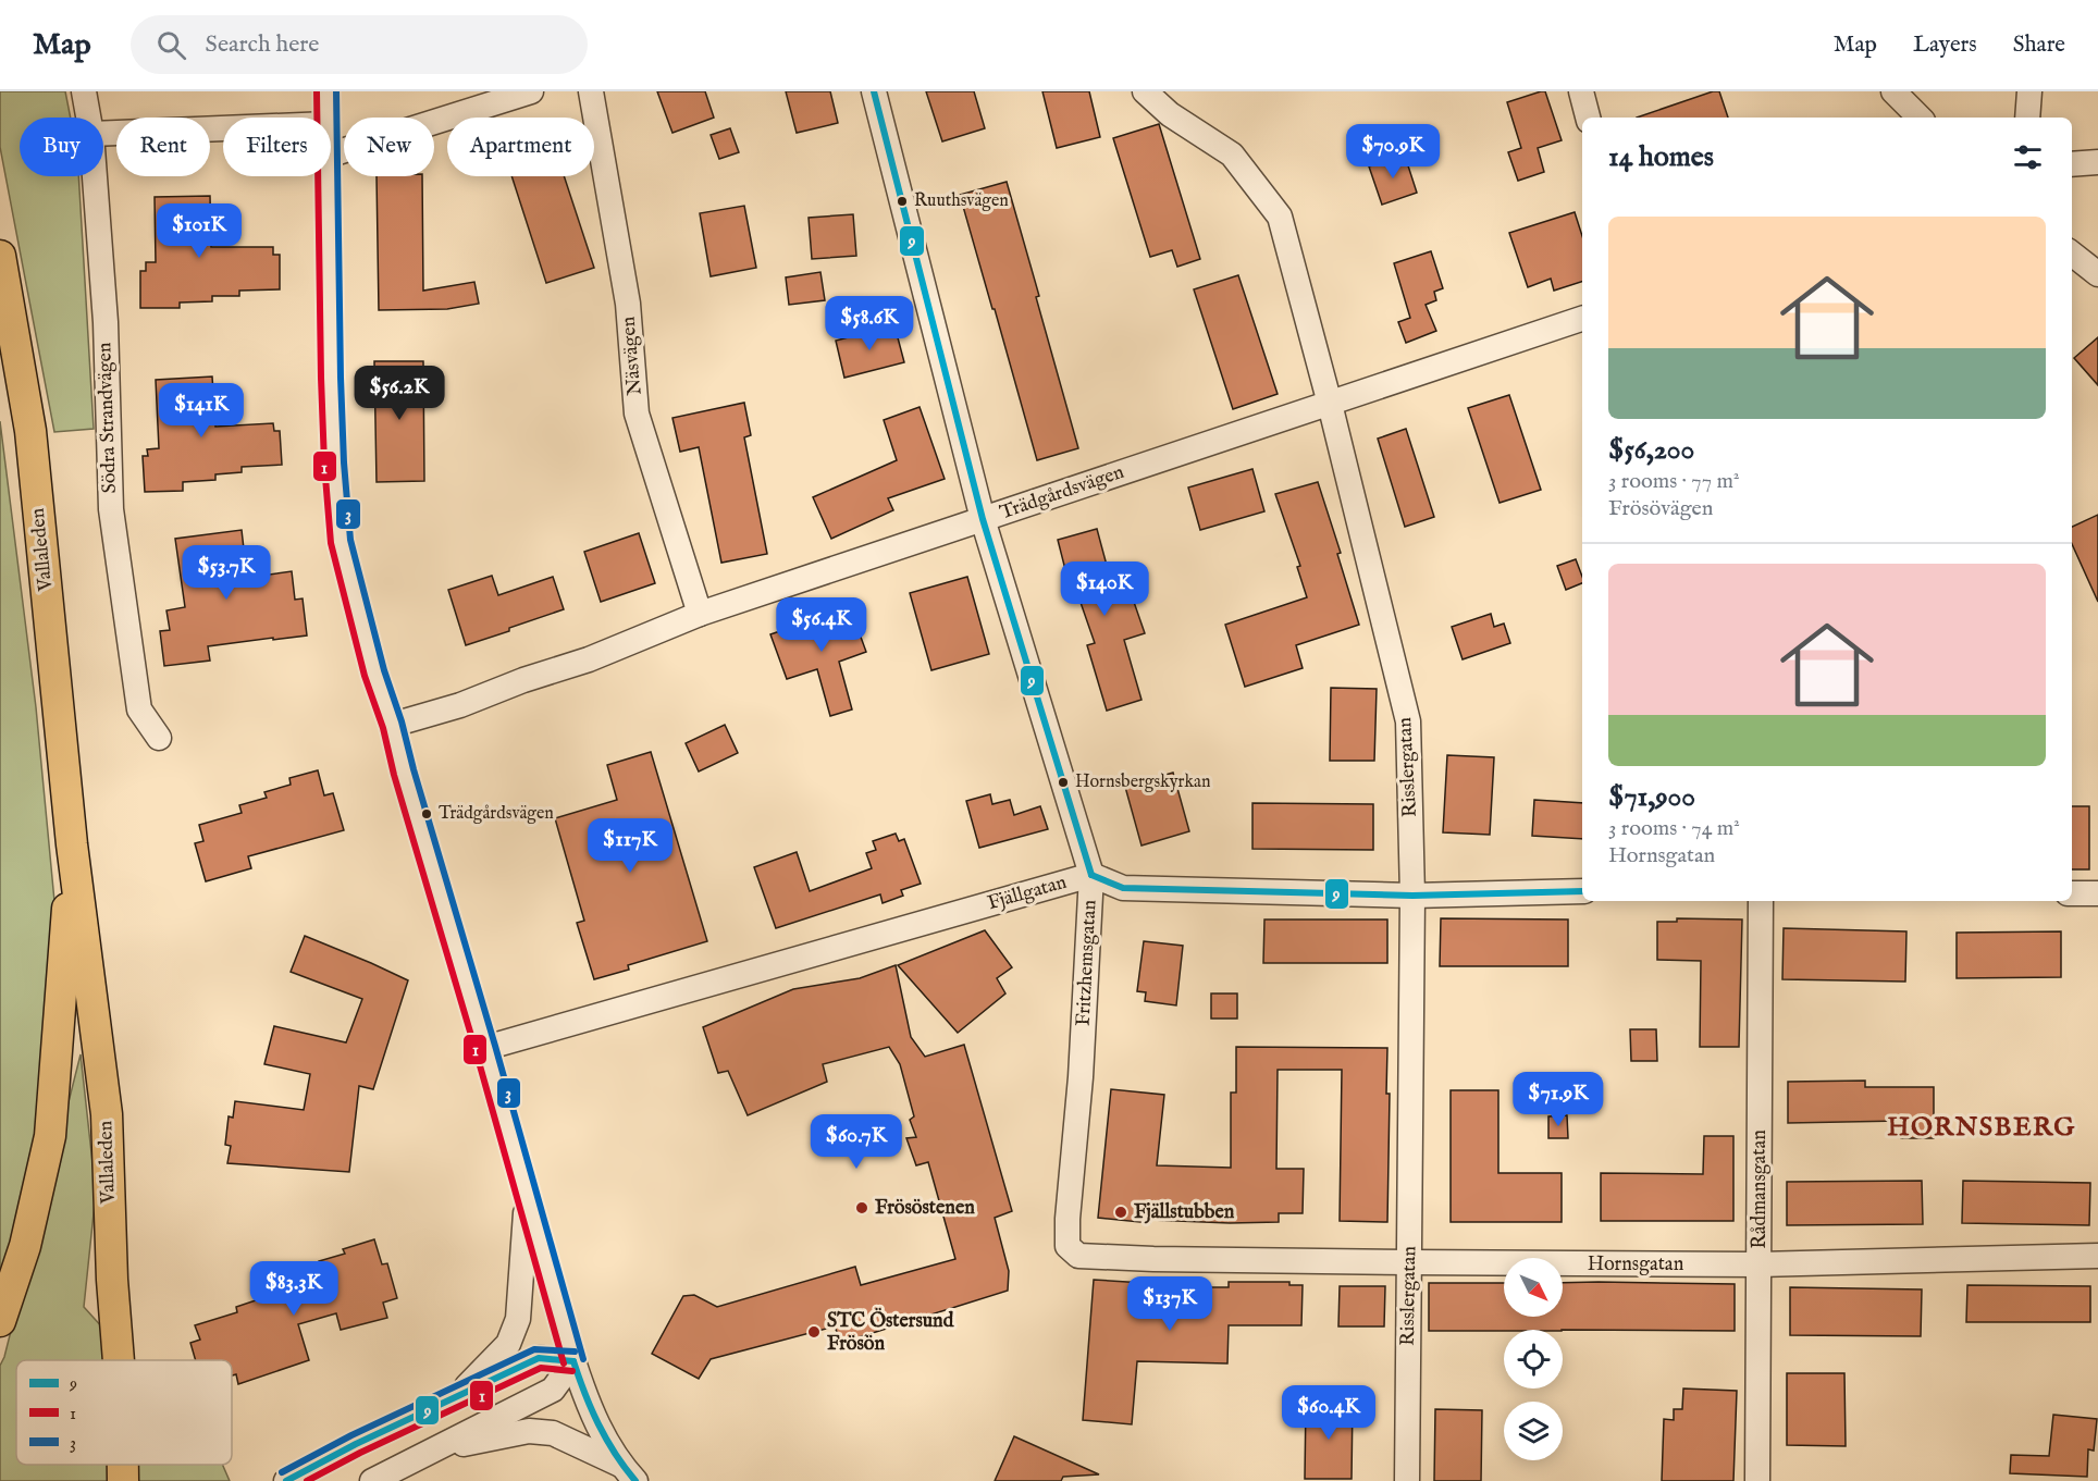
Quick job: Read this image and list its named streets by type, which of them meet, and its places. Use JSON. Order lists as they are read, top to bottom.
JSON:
{
  "streets": {
    "main road": ["Vallaleden"],
    "street": [
      "Näsvägen",
      "Södra Strandvägen",
      "Trädgårdsvägen",
      "Risslergatan",
      "Fjällgatan",
      "Fritzhemsgatan",
      "Rådmansgatan",
      "Hornsgatan"
    ]
  },
  "crossings": [
    ["Näsvägen", "Trädgårdsvägen"],
    ["Trädgårdsvägen", "Risslergatan"],
    ["Trädgårdsvägen", "Fritzhemsgatan"],
    ["Risslergatan", "Fjällgatan"],
    ["Risslergatan", "Hornsgatan"],
    ["Fjällgatan", "Fritzhemsgatan"],
    ["Fritzhemsgatan", "Hornsgatan"],
    ["Rådmansgatan", "Hornsgatan"]
  ],
  "districts": ["HORNSBERG"],
  "places": [
    "Ruuthsvägen",
    "Hornsbergskyrkan",
    "Trädgårdsvägen",
    "Frösöstenen",
    "Fjällstubben",
    "STC Östersund Frösön"
  ],
  "lines": ["transit line 9", "transit line 1", "transit line 3"],
  "legend": ["9", "1", "3"],
  "north": "bottom right",
  "page": {
    "header": "Map",
    "search": "Search here",
    "nav": ["Map", "Layers", "Share"],
    "chip": [
      "Buy",
      "Rent",
      "Filters",
      "New",
      "Apartment"
    ],
    "heading": "14 homes",
    "price": [
      "$70.9K",
      "$101K",
      "$58.6K",
      "$56.2K",
      "$141K",
      "$53.7K",
      "$140K",
      "$56.4K",
      "$117K",
      "$71.9K",
      "$60.7K",
      "$83.3K",
      "$137K",
      "$60.4K"
    ],
    "list": [
      {
        "name": "$56,200",
        "note": "3 rooms · 77 m² · Frösövägen"
      },
      {
        "name": "$71,900",
        "note": "3 rooms · 74 m² · Hornsgatan"
      }
    ]
  }
}
